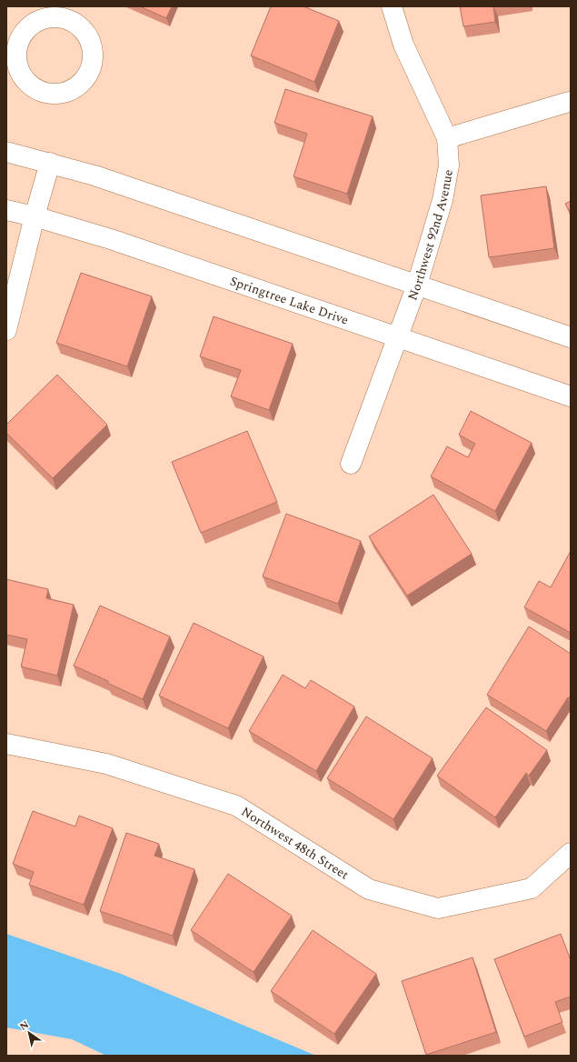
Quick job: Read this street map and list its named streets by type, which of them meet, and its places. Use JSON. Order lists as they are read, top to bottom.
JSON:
{
  "streets": {
    "street": ["Northwest 92nd Avenue", "Springtree Lake Drive", "Northwest 48th Street"]
  },
  "crossings": [
    ["Northwest 92nd Avenue", "Springtree Lake Drive"]
  ],
  "north": "top left"
}
